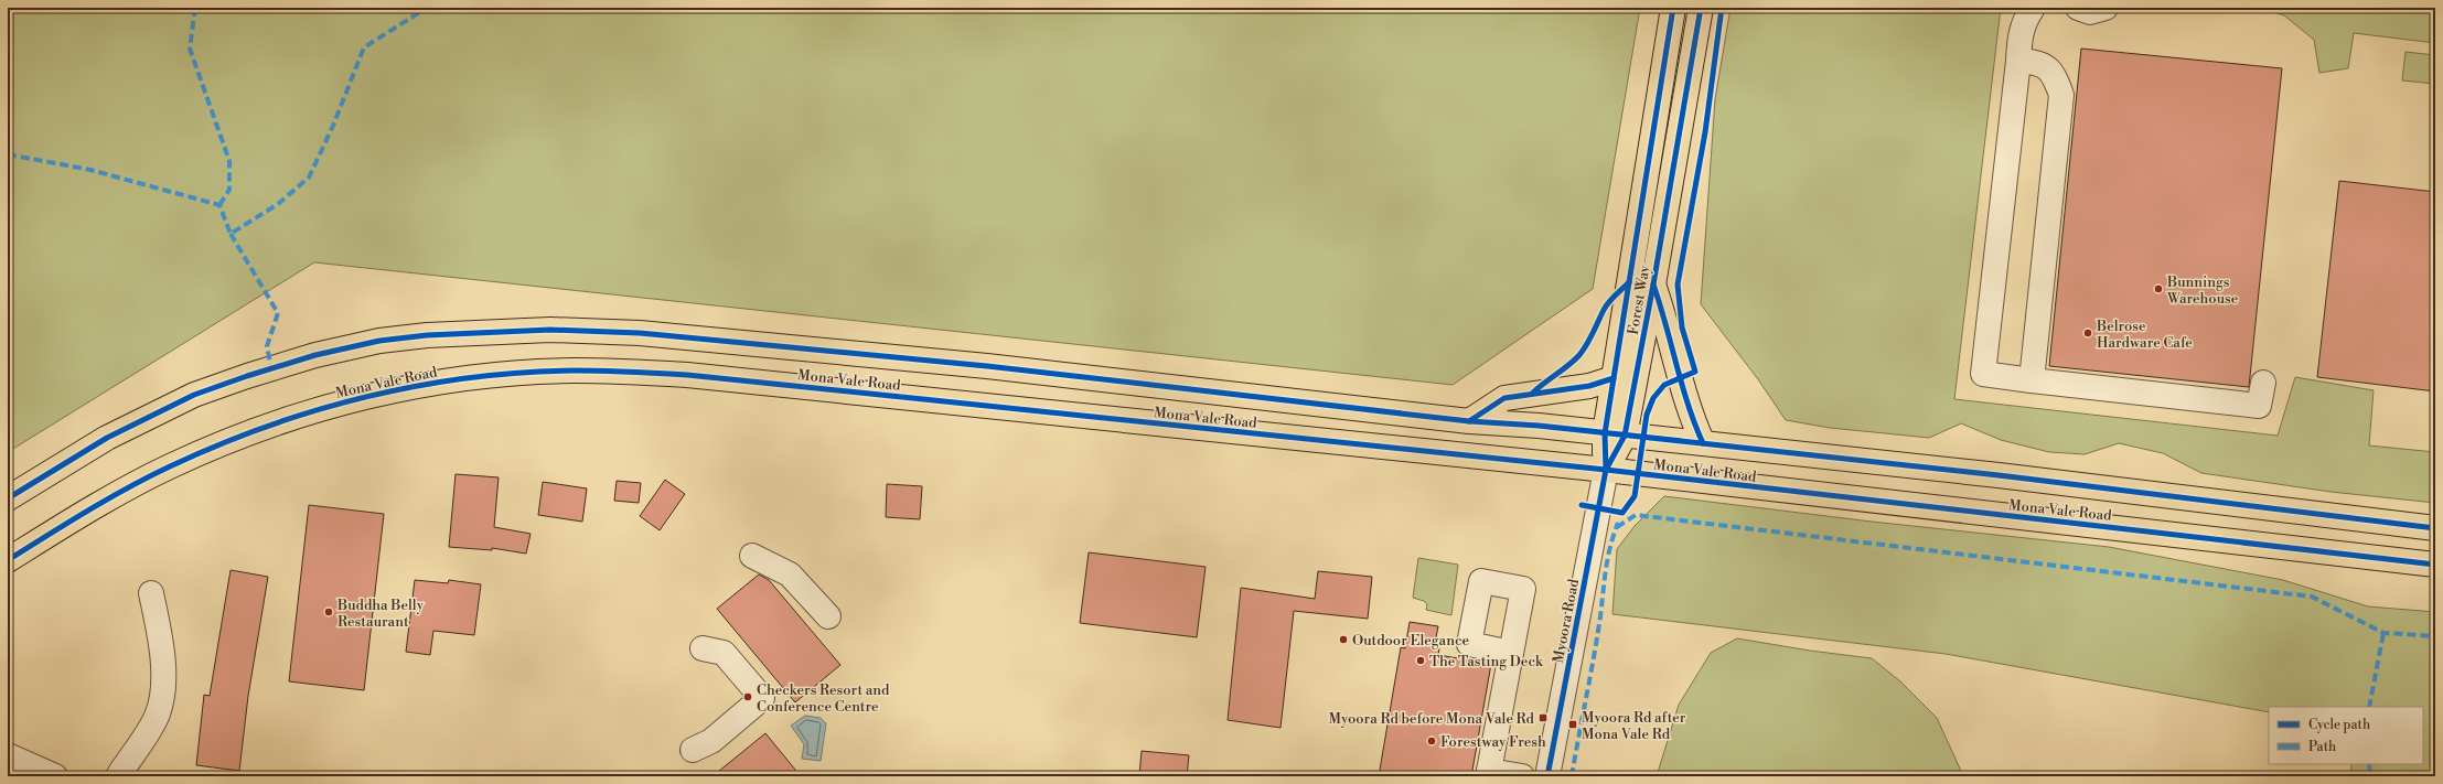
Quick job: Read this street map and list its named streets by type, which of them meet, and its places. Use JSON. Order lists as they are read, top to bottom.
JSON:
{
  "streets": {
    "main road": ["Forest Way", "Mona Vale Road"],
    "street": ["Myoora Road"]
  },
  "crossings": [
    ["Forest Way", "Mona Vale Road"],
    ["Forest Way", "Myoora Road"],
    ["Mona Vale Road", "Myoora Road"]
  ],
  "places": {
    "other": [
      "Bunnings Warehouse",
      "Belrose Hardware Cafe",
      "Buddha Belly Restaurant",
      "Outdoor Elegance",
      "The Tasting Deck",
      "Checkers Resort and Conference Centre",
      "Forestway Fresh"
    ],
    "transit": ["Myoora Rd before Mona Vale Rd", "Myoora Rd after Mona Vale Rd"]
  },
  "legend": ["Cycle path", "Path"]
}
